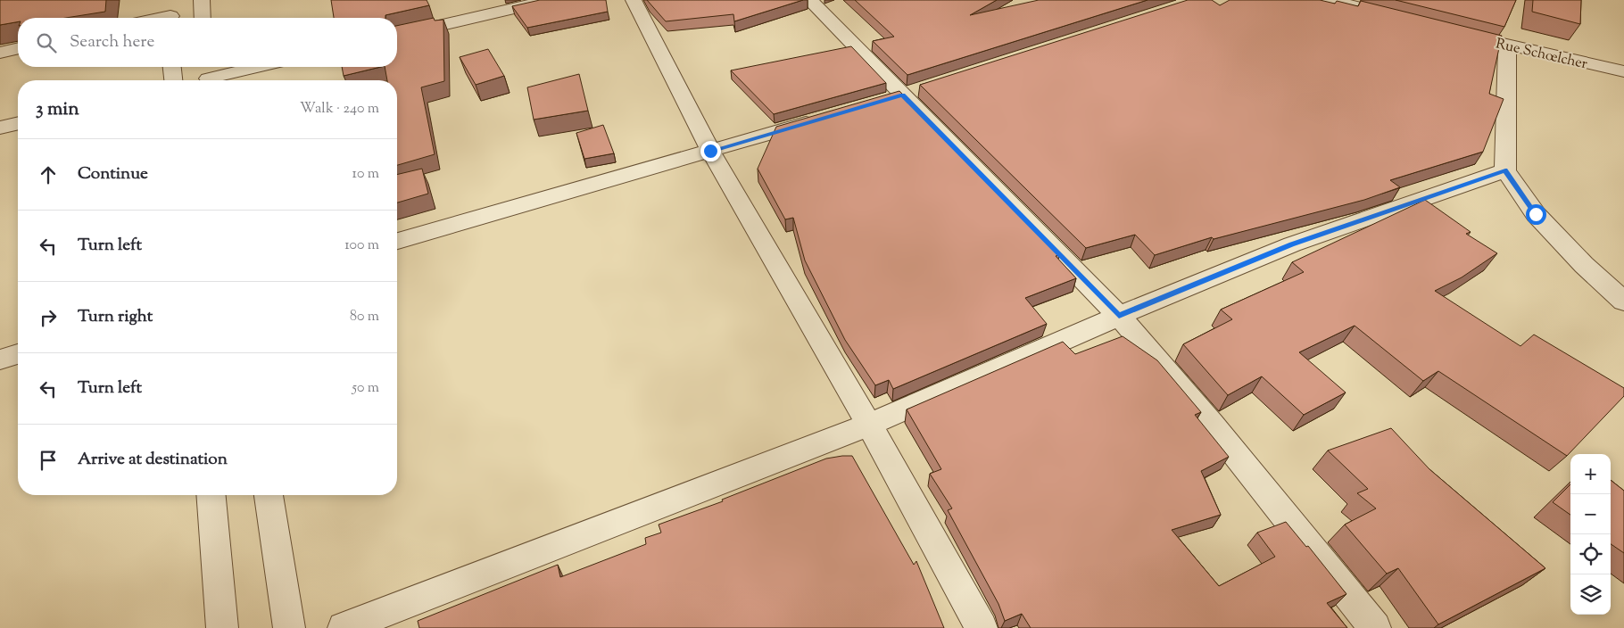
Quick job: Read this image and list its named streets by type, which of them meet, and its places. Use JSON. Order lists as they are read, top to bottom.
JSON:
{
  "streets": {
    "street": ["Rue Schœlcher"]
  },
  "page": {
    "search": "Search here",
    "heading": ["3 min", "Walk · 240 m"],
    "list": [
      ["Continue", "10 m"],
      ["Turn left", "100 m"],
      ["Turn right", "80 m"],
      ["Turn left", "50 m"],
      "Arrive at destination"
    ],
    "map_buttons": ["+", "−"]
  }
}
